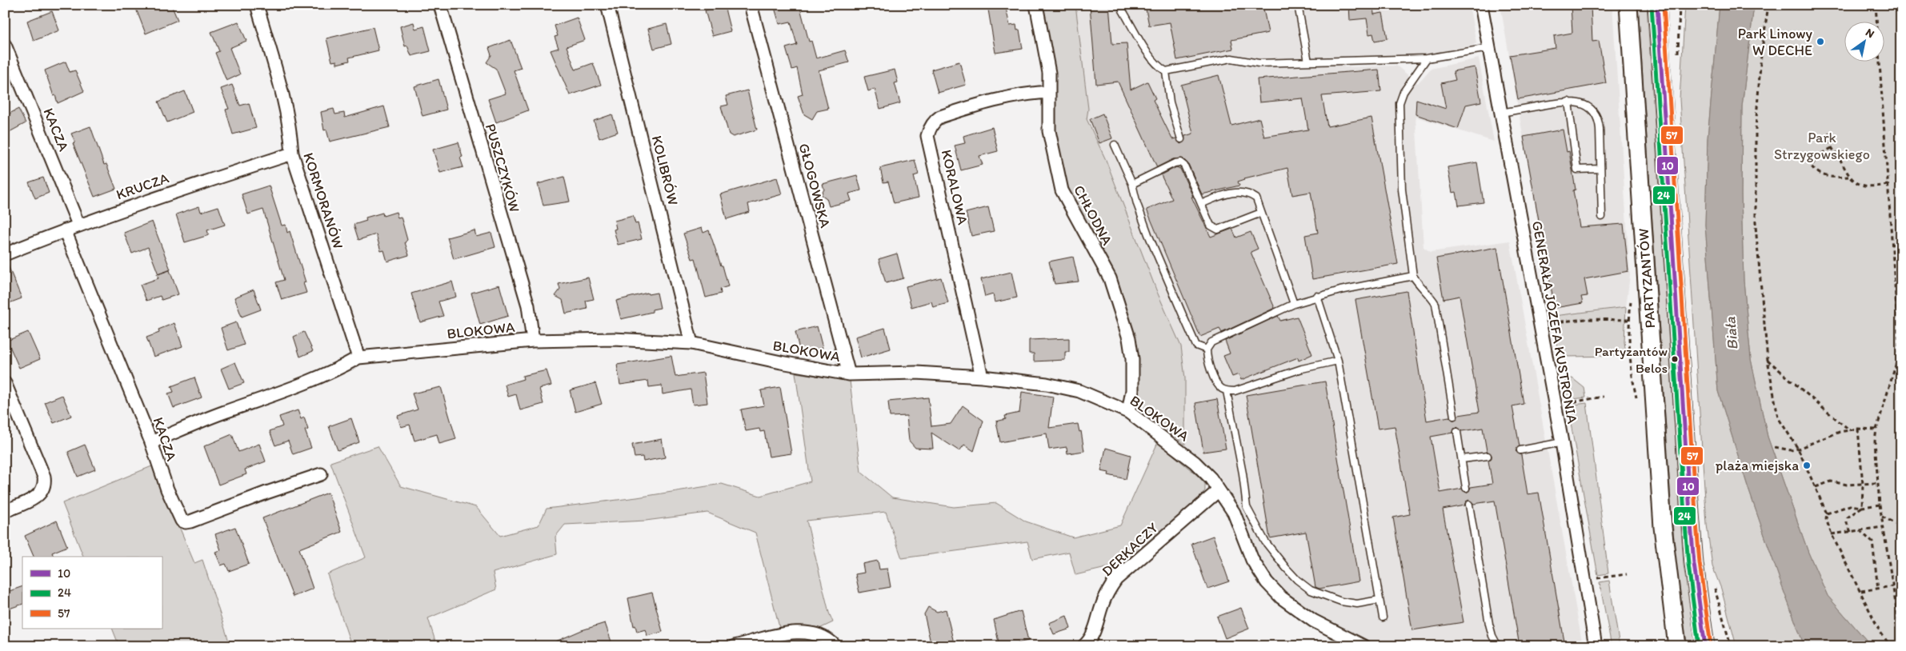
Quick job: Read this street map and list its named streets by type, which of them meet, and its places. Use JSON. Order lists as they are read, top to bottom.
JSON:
{
  "streets": {
    "main road": ["PARTYZANTÓW"],
    "street": [
      "KACZA",
      "PUSZCZYKÓW",
      "KOLIBRÓW",
      "GŁOGOWSKA",
      "KRUCZA",
      "KORALOWA",
      "KORMORANÓW",
      "CHŁODNA",
      "GENERAŁA JÓZEFA KUSTRONIA",
      "BLOKOWA",
      "DERKACZY"
    ]
  },
  "crossings": [
    ["KACZA", "KRUCZA"],
    ["KACZA", "BLOKOWA"],
    ["PUSZCZYKÓW", "BLOKOWA"],
    ["KOLIBRÓW", "BLOKOWA"],
    ["GŁOGOWSKA", "BLOKOWA"],
    ["KRUCZA", "KORMORANÓW"],
    ["KORALOWA", "CHŁODNA"],
    ["KORALOWA", "BLOKOWA"],
    ["KORMORANÓW", "BLOKOWA"],
    ["CHŁODNA", "BLOKOWA"],
    ["BLOKOWA", "DERKACZY"]
  ],
  "water": ["Biała"],
  "parks": ["Park Strzygowskiego"],
  "places": ["Park Linowy W DECHE", "Partyzantów Belos", "plaża miejska"],
  "lines": ["transit line 10", "transit line 24", "transit line 57"],
  "legend": ["10", "24", "57"],
  "north": "top right"
}
